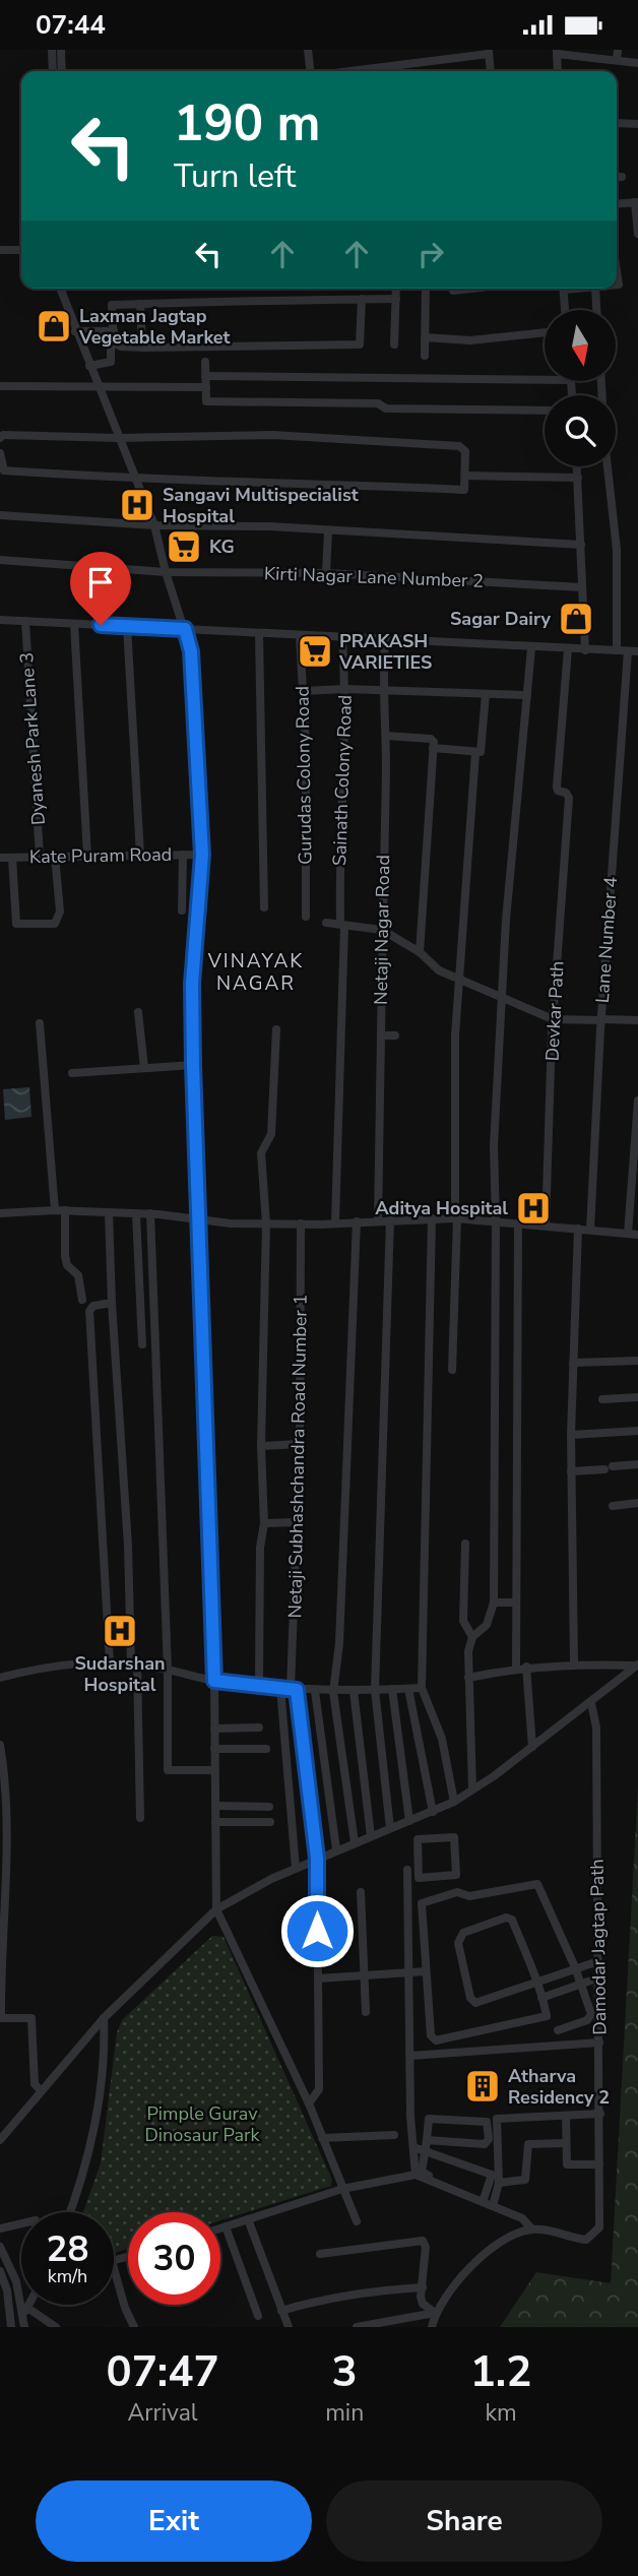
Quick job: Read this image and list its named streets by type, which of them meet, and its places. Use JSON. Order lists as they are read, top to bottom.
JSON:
{
  "streets": {
    "street": [
      "Kirti Nagar Lane Number 2",
      "Dyanesh Park Lane 3",
      "Gurudas Colony Road",
      "Sainath Colony Road",
      "Kate Puram Road",
      "Netaji Nagar Road",
      "Lane Number 4",
      "Devkar Path",
      "Netaji Subhashchandra Road Number 1",
      "Damodar Jagtap Path"
    ]
  },
  "crossings": [
    ["Dyanesh Park Lane 3", "Kate Puram Road"]
  ],
  "districts": ["VINAYAK NAGAR"],
  "parks": ["Pimple Gurav Dinosaur Park"],
  "places": {
    "shop": ["Laxman Jagtap Vegetable Market", "Sagar Dairy"],
    "hospital": ["Sangavi Multispecialist Hospital", "Aditya Hospital", "Sudarshan Hospital"],
    "supermarket": ["KG", "PRAKASH VARIETIES"],
    "building": ["Atharva Residency 2"]
  },
  "north": "bottom",
  "page": {
    "status": "07:44",
    "turn": ["190 m", "Turn left"],
    "speed": "28 km/h",
    "limit": "30",
    "eta": [
      "07:47",
      "Arrival",
      "3",
      "min",
      "1.2",
      "km"
    ],
    "buttons": ["Exit", "Share"]
  }
}
